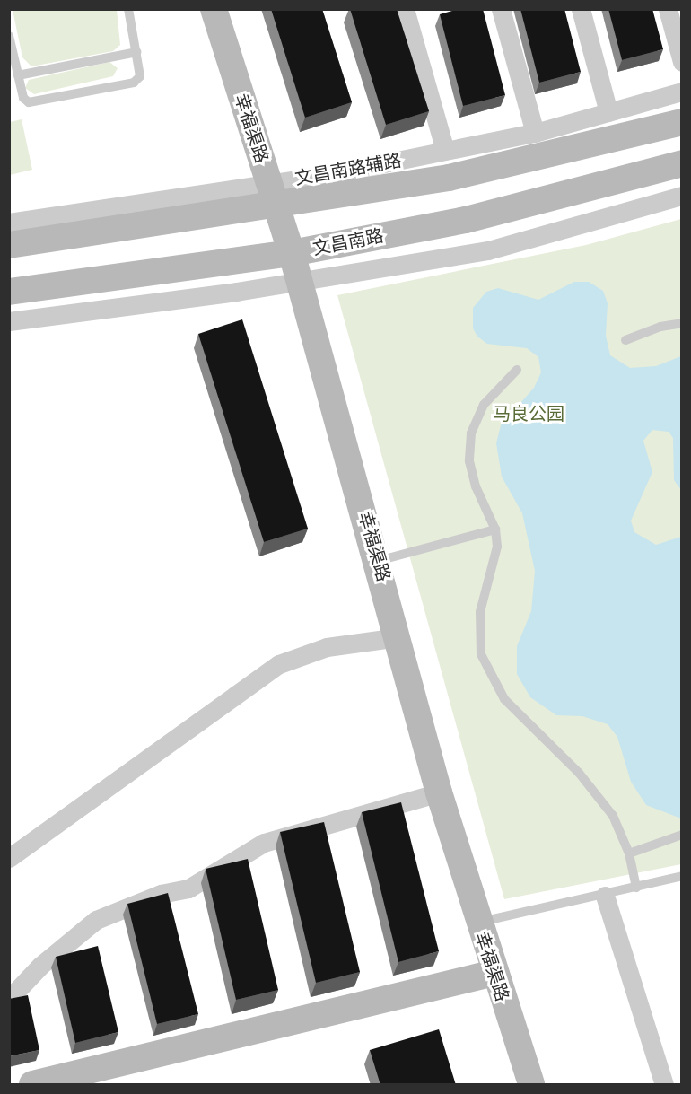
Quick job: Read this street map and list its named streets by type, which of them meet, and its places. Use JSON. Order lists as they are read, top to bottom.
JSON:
{
  "streets": {
    "street": ["幸福渠路", "文昌南路辅路", "文昌南路"]
  },
  "crossings": [
    ["幸福渠路", "文昌南路辅路"],
    ["幸福渠路", "文昌南路"]
  ],
  "parks": ["马良公园"]
}
